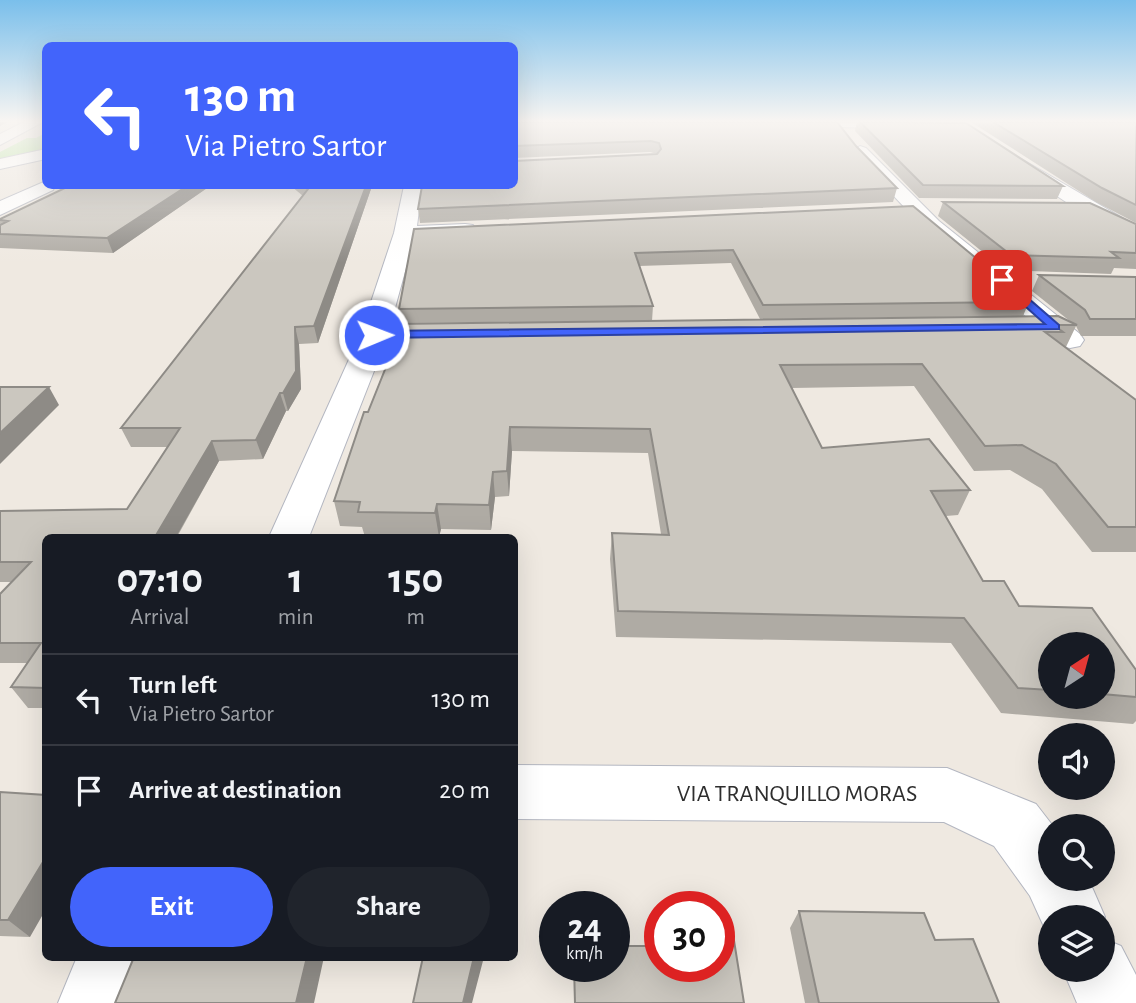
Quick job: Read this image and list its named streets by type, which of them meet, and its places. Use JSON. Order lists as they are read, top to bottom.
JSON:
{
  "streets": {
    "street": ["VIA TRANQUILLO MORAS"]
  },
  "north": "top right",
  "page": {
    "turn": ["130 m", "Via Pietro Sartor"],
    "eta": [
      "07:10",
      "Arrival",
      "1",
      "min",
      "150",
      "m"
    ],
    "list": [
      {
        "name": "Turn left",
        "note": "Via Pietro Sartor",
        "value": "130 m"
      },
      {
        "name": "Arrive at destination",
        "value": "20 m"
      }
    ],
    "buttons": ["Exit", "Share"],
    "speed": "24 km/h",
    "limit": "30"
  }
}
